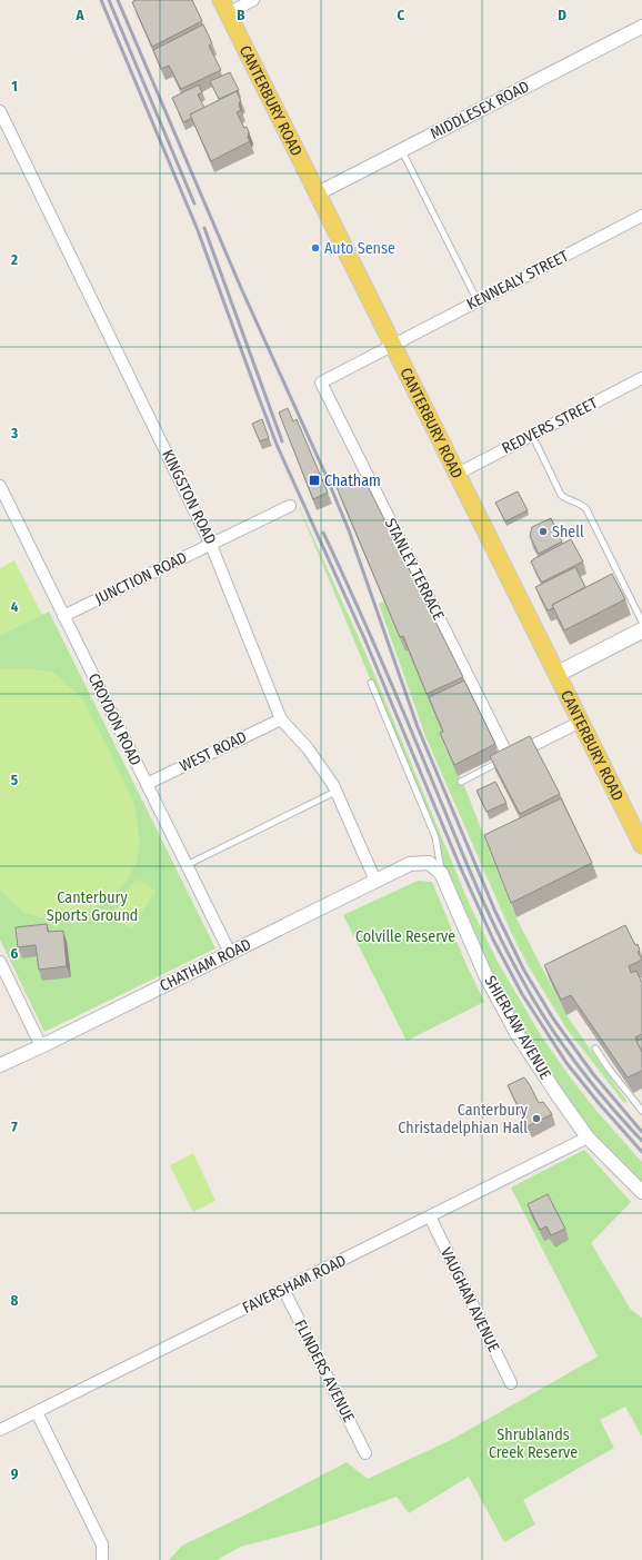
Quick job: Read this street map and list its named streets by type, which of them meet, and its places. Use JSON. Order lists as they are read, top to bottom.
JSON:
{
  "streets": {
    "main road": ["CANTERBURY ROAD"],
    "street": [
      "MIDDLESEX ROAD",
      "KENNEALY STREET",
      "REDVERS STREET",
      "KINGSTON ROAD",
      "STANLEY TERRACE",
      "JUNCTION ROAD",
      "CROYDON ROAD",
      "WEST ROAD",
      "CHATHAM ROAD",
      "SHIERLAW AVENUE",
      "FAVERSHAM ROAD",
      "VAUGHAN AVENUE",
      "FLINDERS AVENUE"
    ]
  },
  "crossings": [
    ["CANTERBURY ROAD", "MIDDLESEX ROAD"],
    ["CANTERBURY ROAD", "KENNEALY STREET"],
    ["CANTERBURY ROAD", "REDVERS STREET"],
    ["CANTERBURY ROAD", "STANLEY TERRACE"],
    ["KENNEALY STREET", "STANLEY TERRACE"],
    ["KINGSTON ROAD", "JUNCTION ROAD"],
    ["KINGSTON ROAD", "WEST ROAD"],
    ["KINGSTON ROAD", "CHATHAM ROAD"],
    ["JUNCTION ROAD", "CROYDON ROAD"],
    ["CROYDON ROAD", "WEST ROAD"],
    ["CROYDON ROAD", "CHATHAM ROAD"],
    ["CHATHAM ROAD", "SHIERLAW AVENUE"],
    ["SHIERLAW AVENUE", "FAVERSHAM ROAD"],
    ["FAVERSHAM ROAD", "VAUGHAN AVENUE"],
    ["FAVERSHAM ROAD", "FLINDERS AVENUE"]
  ],
  "parks": ["Canterbury Sports Ground", "Colville Reserve", "Shrublands Creek Reserve"],
  "places": {
    "other": ["Auto Sense", "Shell", "Canterbury Christadelphian Hall"],
    "transit": ["Chatham"]
  },
  "grid": {
    "columns": [
      "A",
      "B",
      "C",
      "D"
    ],
    "rows": [
      "1",
      "2",
      "3",
      "4",
      "5",
      "6",
      "7",
      "8",
      "9"
    ]
  }
}
